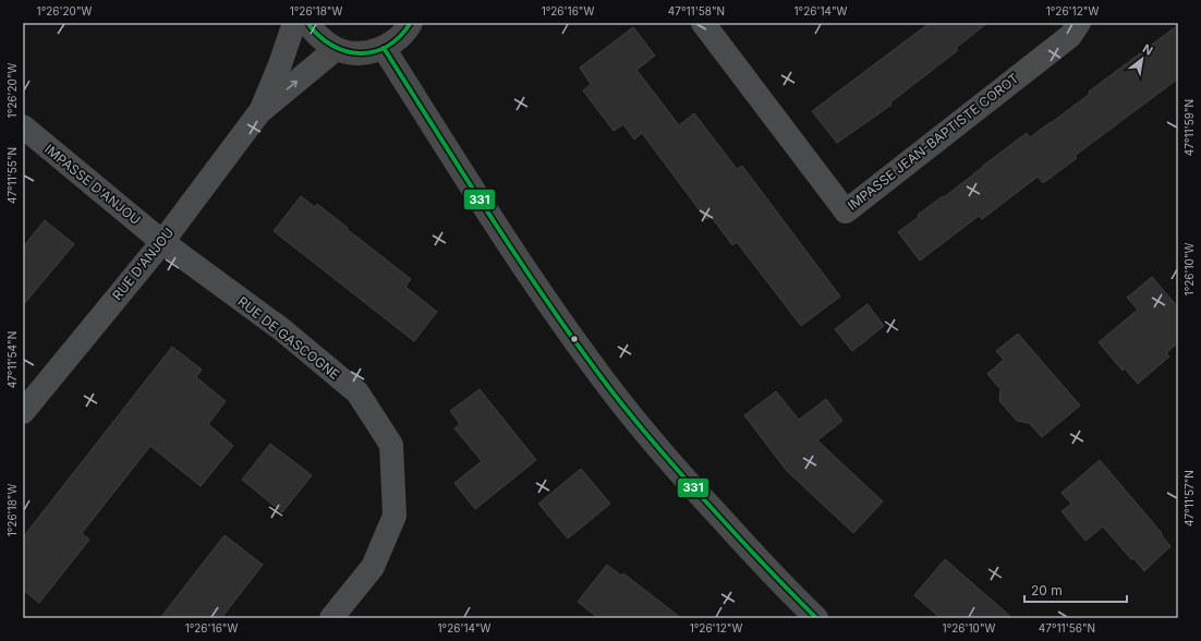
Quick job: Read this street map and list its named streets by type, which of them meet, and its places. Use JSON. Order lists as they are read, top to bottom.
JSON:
{
  "streets": {
    "street": [
      "IMPASSE JEAN-BAPTISTE COROT",
      "IMPASSE D'ANJOU",
      "RUE D'ANJOU",
      "RUE DE GASCOGNE"
    ]
  },
  "crossings": [
    ["IMPASSE D'ANJOU", "RUE D'ANJOU"],
    ["IMPASSE D'ANJOU", "RUE DE GASCOGNE"],
    ["RUE D'ANJOU", "RUE DE GASCOGNE"]
  ],
  "lines": ["transit line 331"],
  "scale_bar": "20 m",
  "north": "top right",
  "coordinates": [
    "1°26'20\"W",
    "1°26'18\"W",
    "1°26'16\"W",
    "47°11'58\"N",
    "1°26'14\"W",
    "1°26'12\"W",
    "47°11'59\"N",
    "47°11'55\"N",
    "1°26'10\"W",
    "47°11'54\"N",
    "47°11'57\"N",
    "47°11'56\"N"
  ]
}
